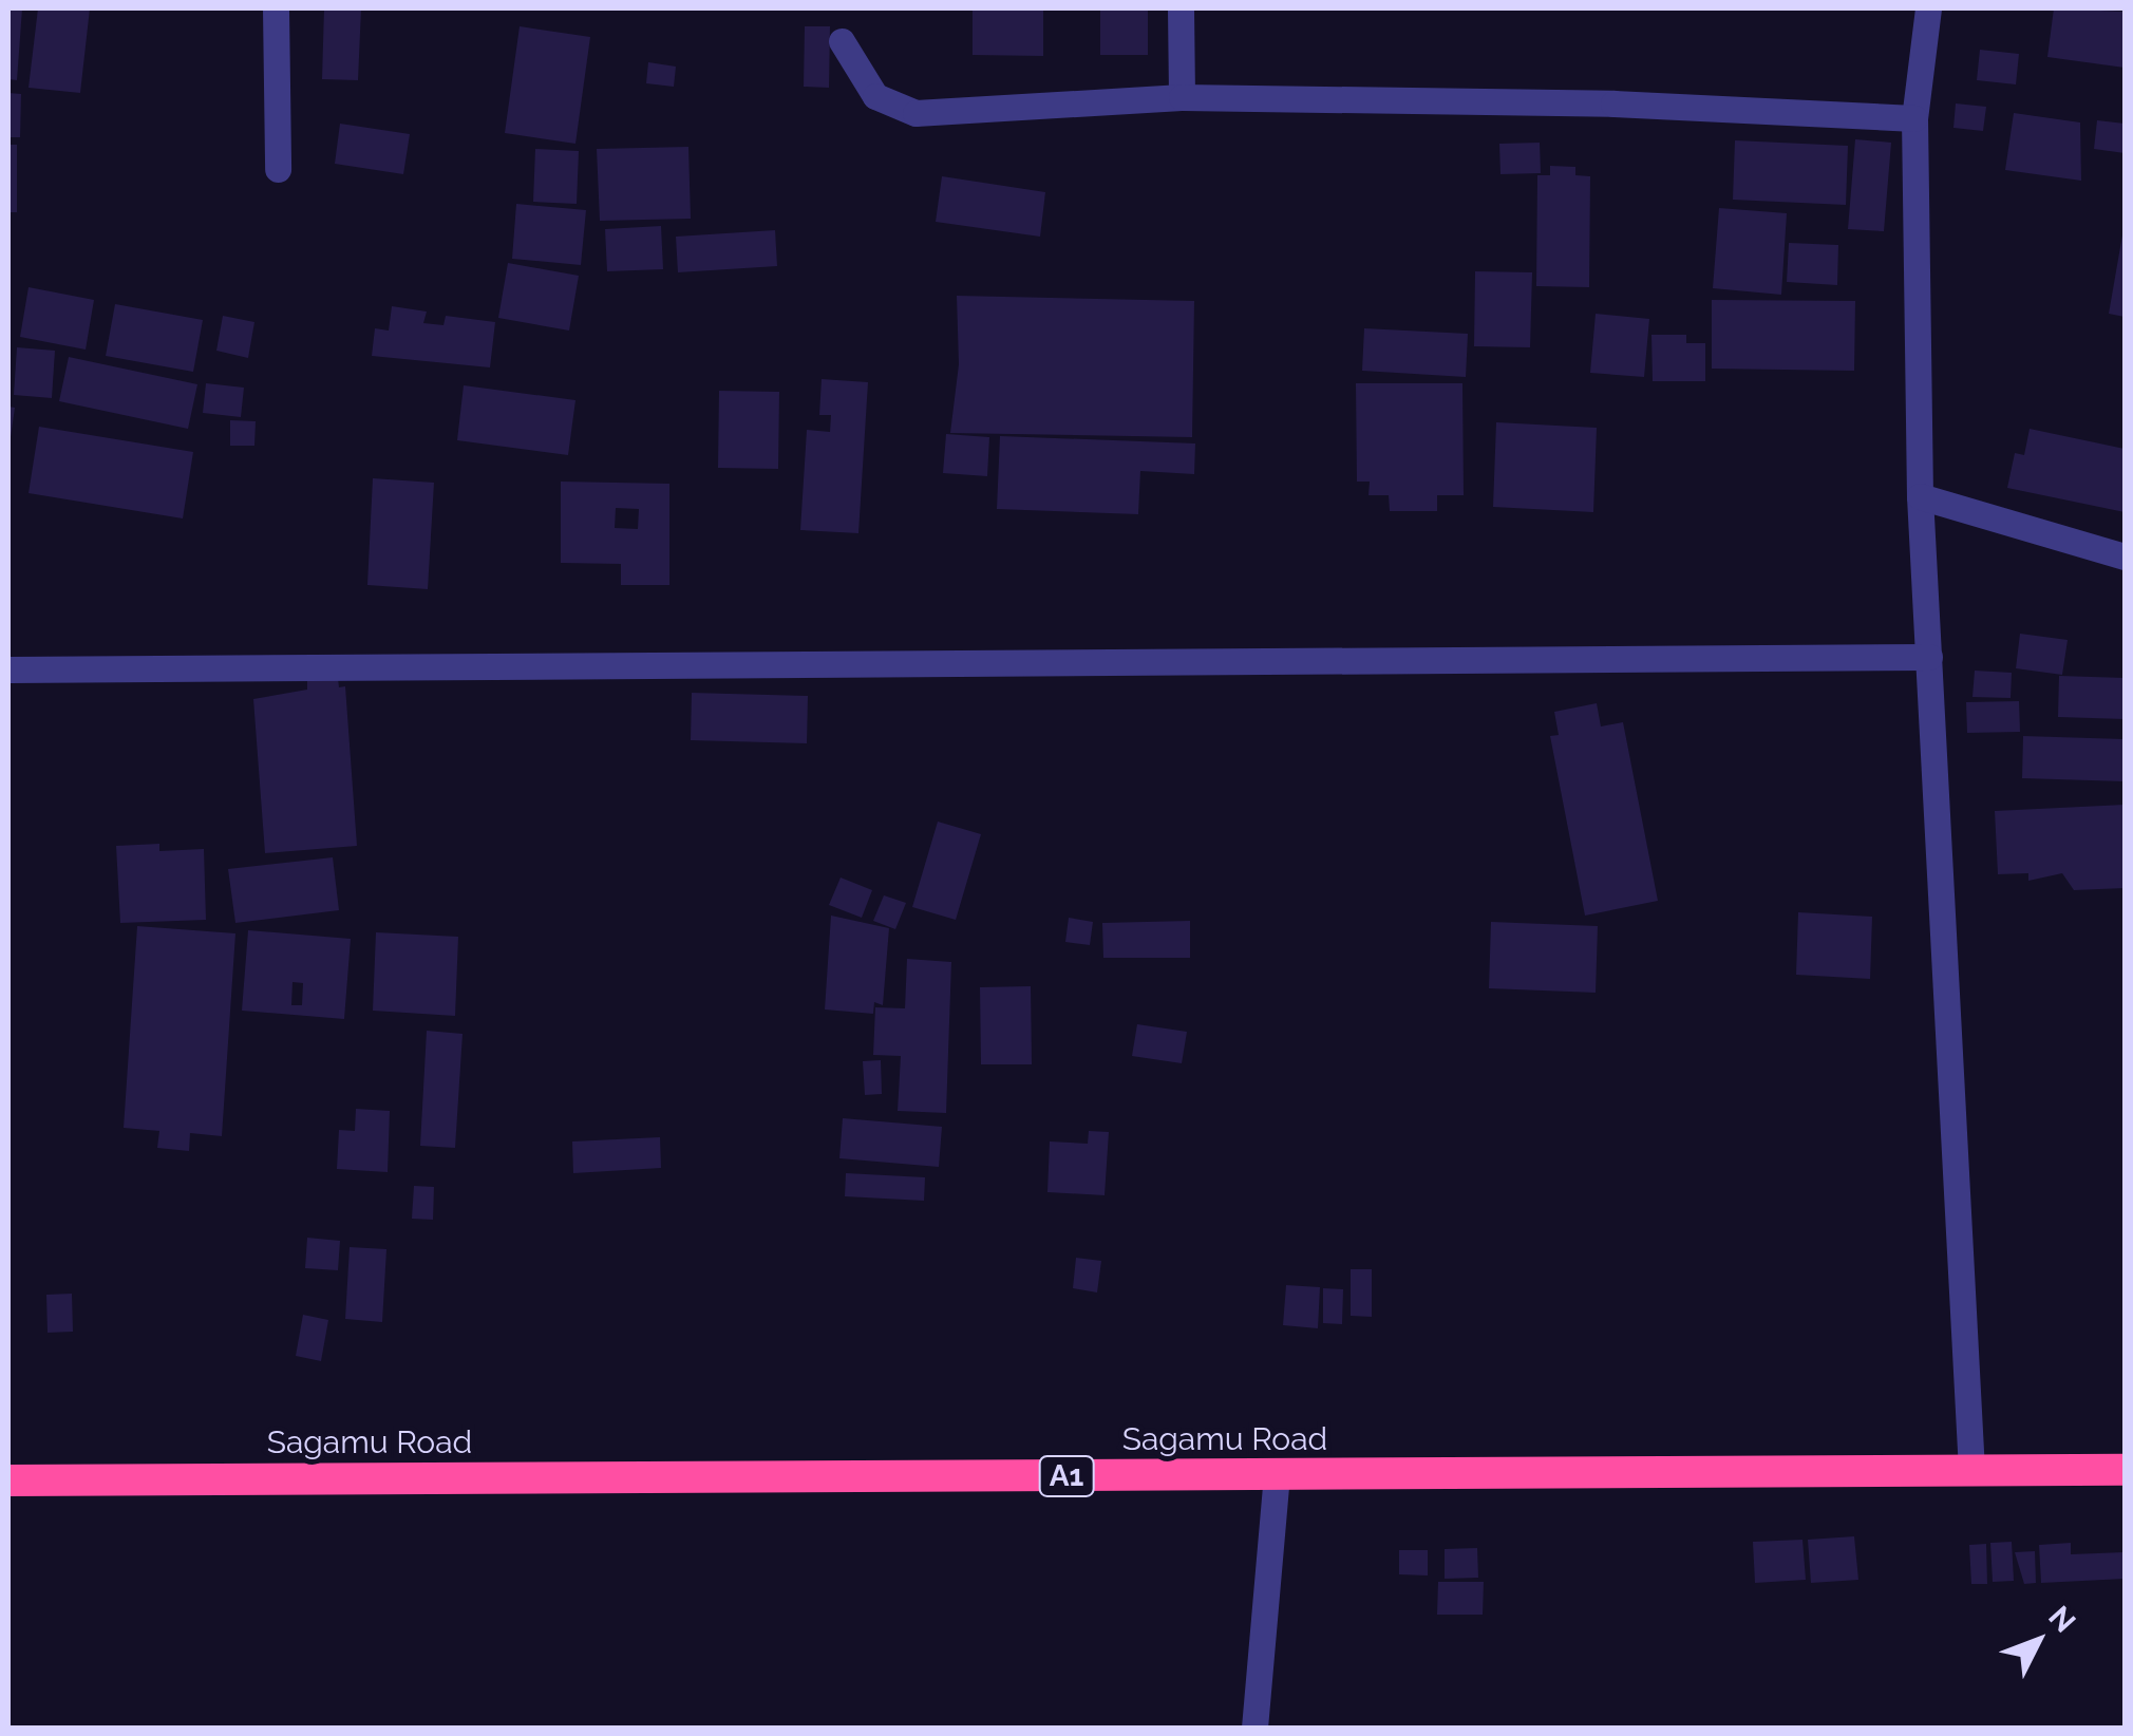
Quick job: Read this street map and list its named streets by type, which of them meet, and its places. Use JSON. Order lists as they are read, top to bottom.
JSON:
{
  "streets": {
    "highway": ["Sagamu Road", "A1"]
  },
  "north": "top right"
}
